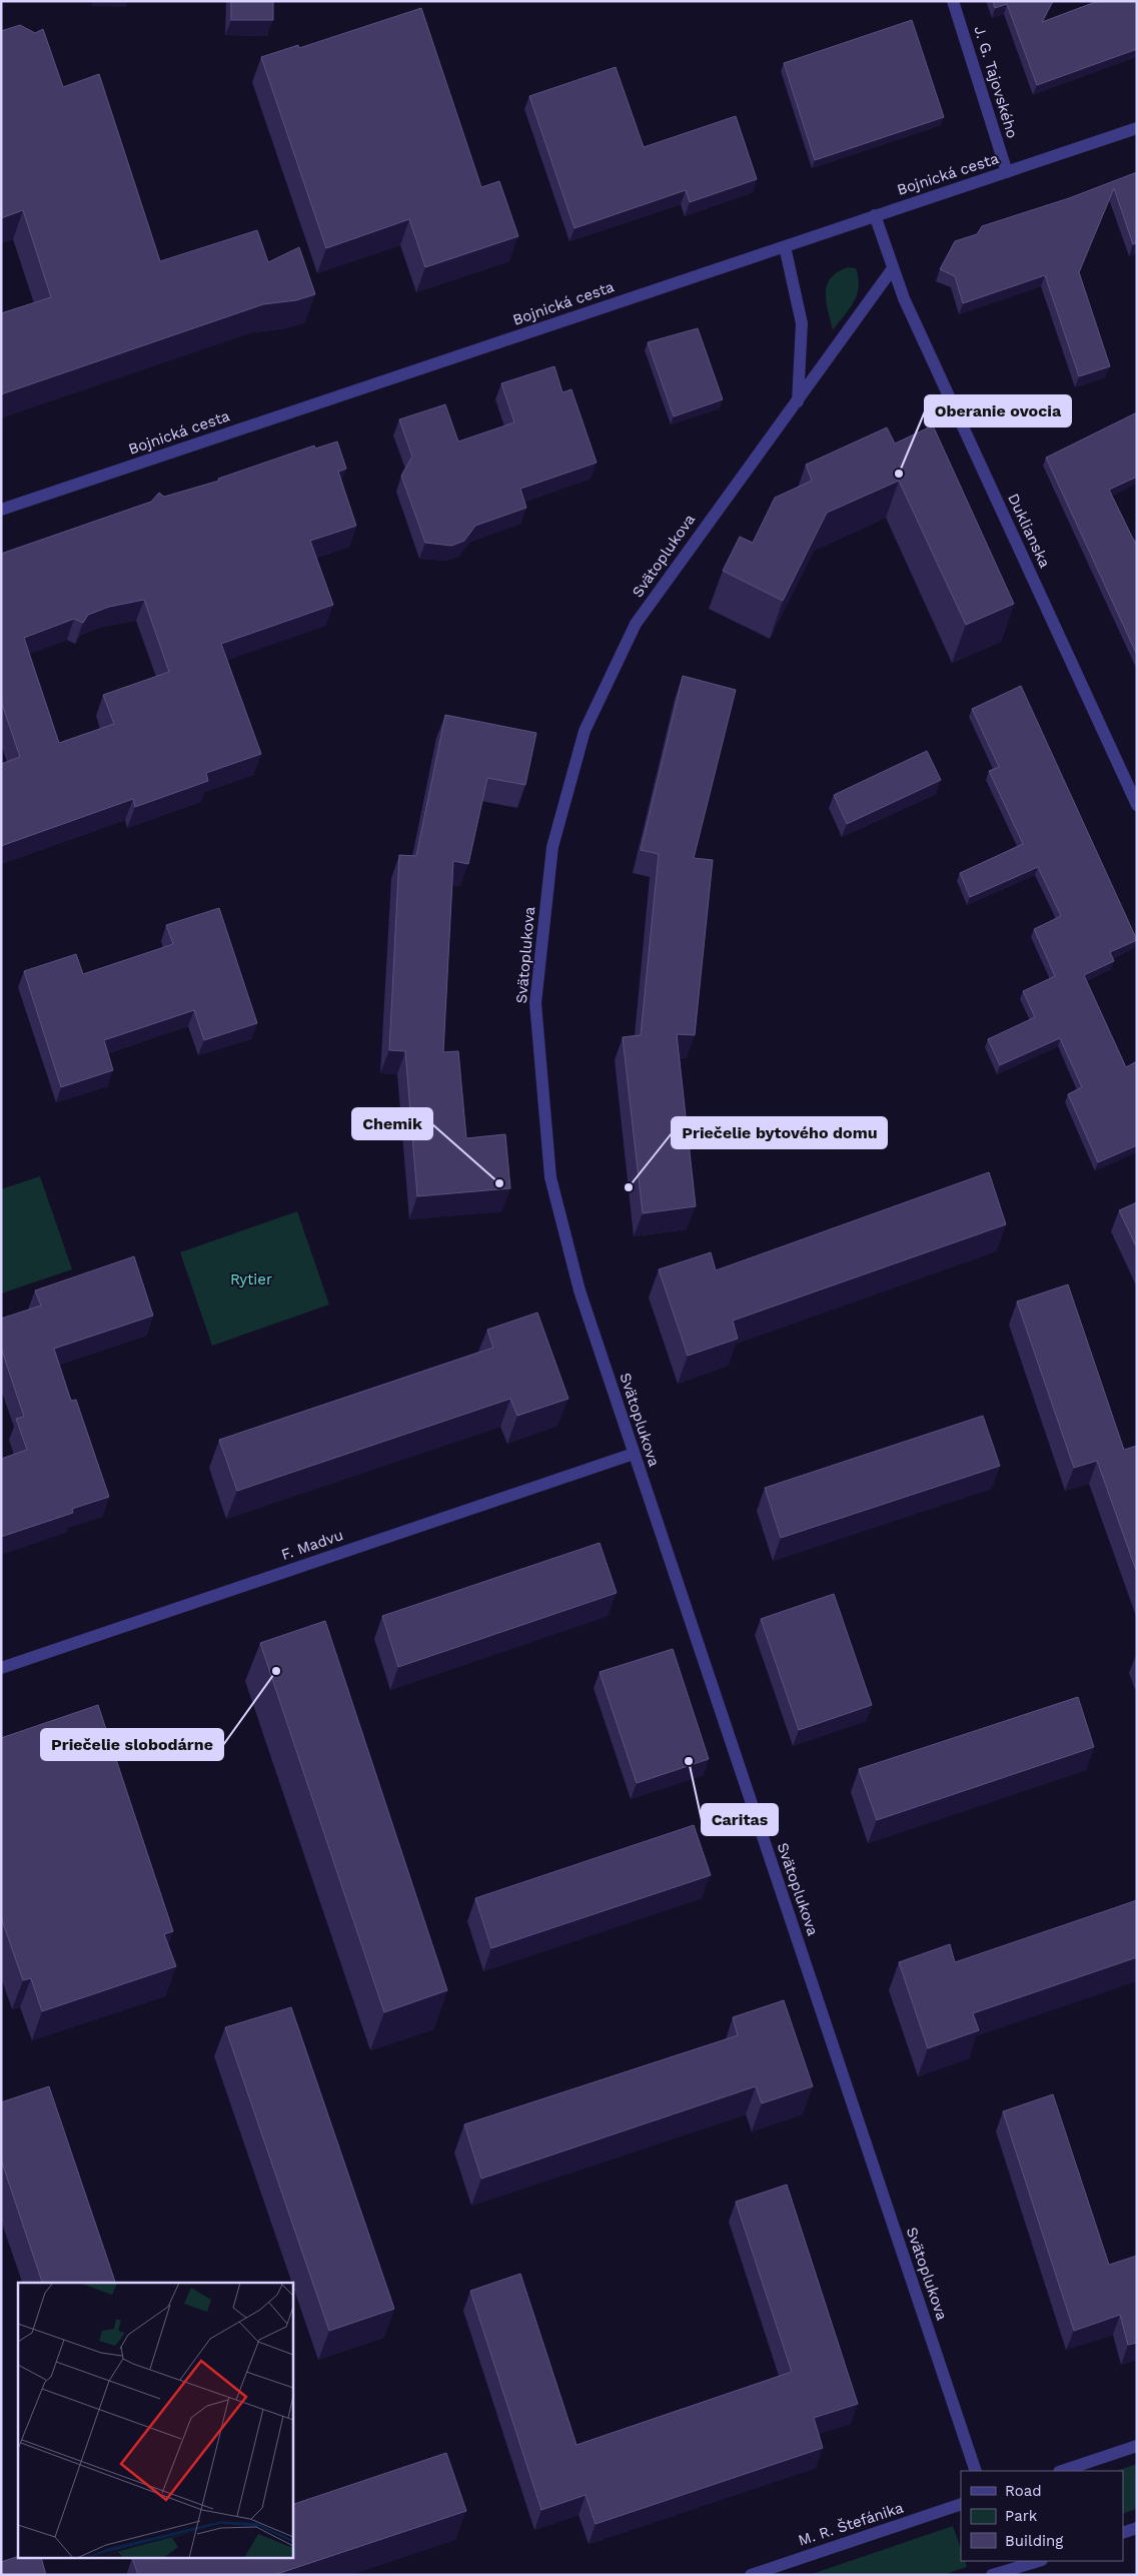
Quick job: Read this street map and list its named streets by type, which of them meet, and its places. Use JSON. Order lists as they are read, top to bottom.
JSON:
{
  "streets": {
    "street": [
      "J. G. Tajovského",
      "Bojnická cesta",
      "Duklianska",
      "Svätoplukova",
      "F. Madvu",
      "M. R. Štefánika"
    ]
  },
  "crossings": [
    ["J. G. Tajovského", "Bojnická cesta"],
    ["Duklianska", "Svätoplukova"],
    ["Svätoplukova", "F. Madvu"]
  ],
  "parks": ["Rytier"],
  "places": [
    "Oberanie ovocia",
    "Chemik",
    "Priečelie bytového domu",
    "Priečelie slobodárne",
    "Caritas"
  ],
  "legend": ["Road", "Park", "Building"]
}
